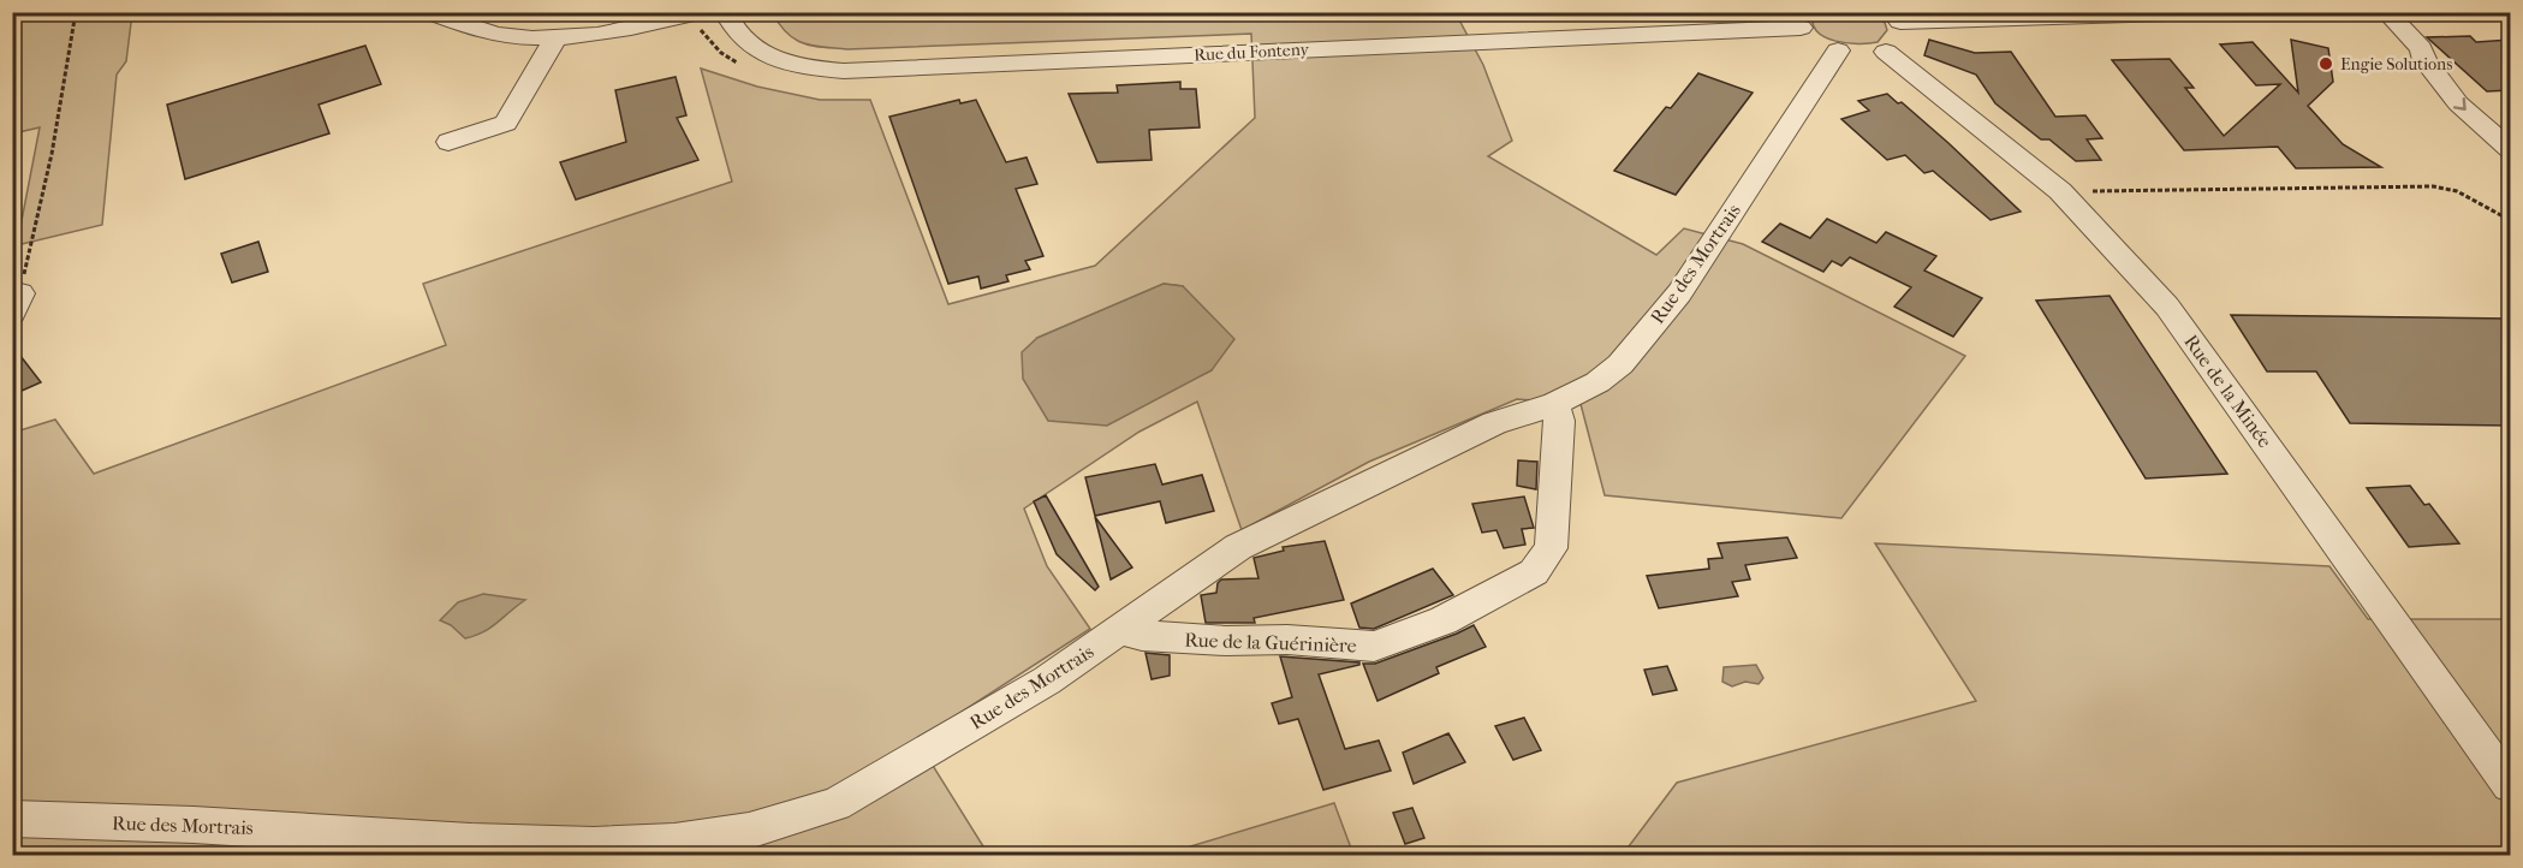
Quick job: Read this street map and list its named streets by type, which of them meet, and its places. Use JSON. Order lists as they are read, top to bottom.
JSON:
{
  "streets": {
    "street": [
      "Rue du Fonteny",
      "Rue des Mortrais",
      "Rue de la Minée",
      "Rue de la Guérinière"
    ]
  },
  "crossings": [
    ["Rue des Mortrais", "Rue de la Guérinière"]
  ],
  "places": ["Engie Solutions"]
}
